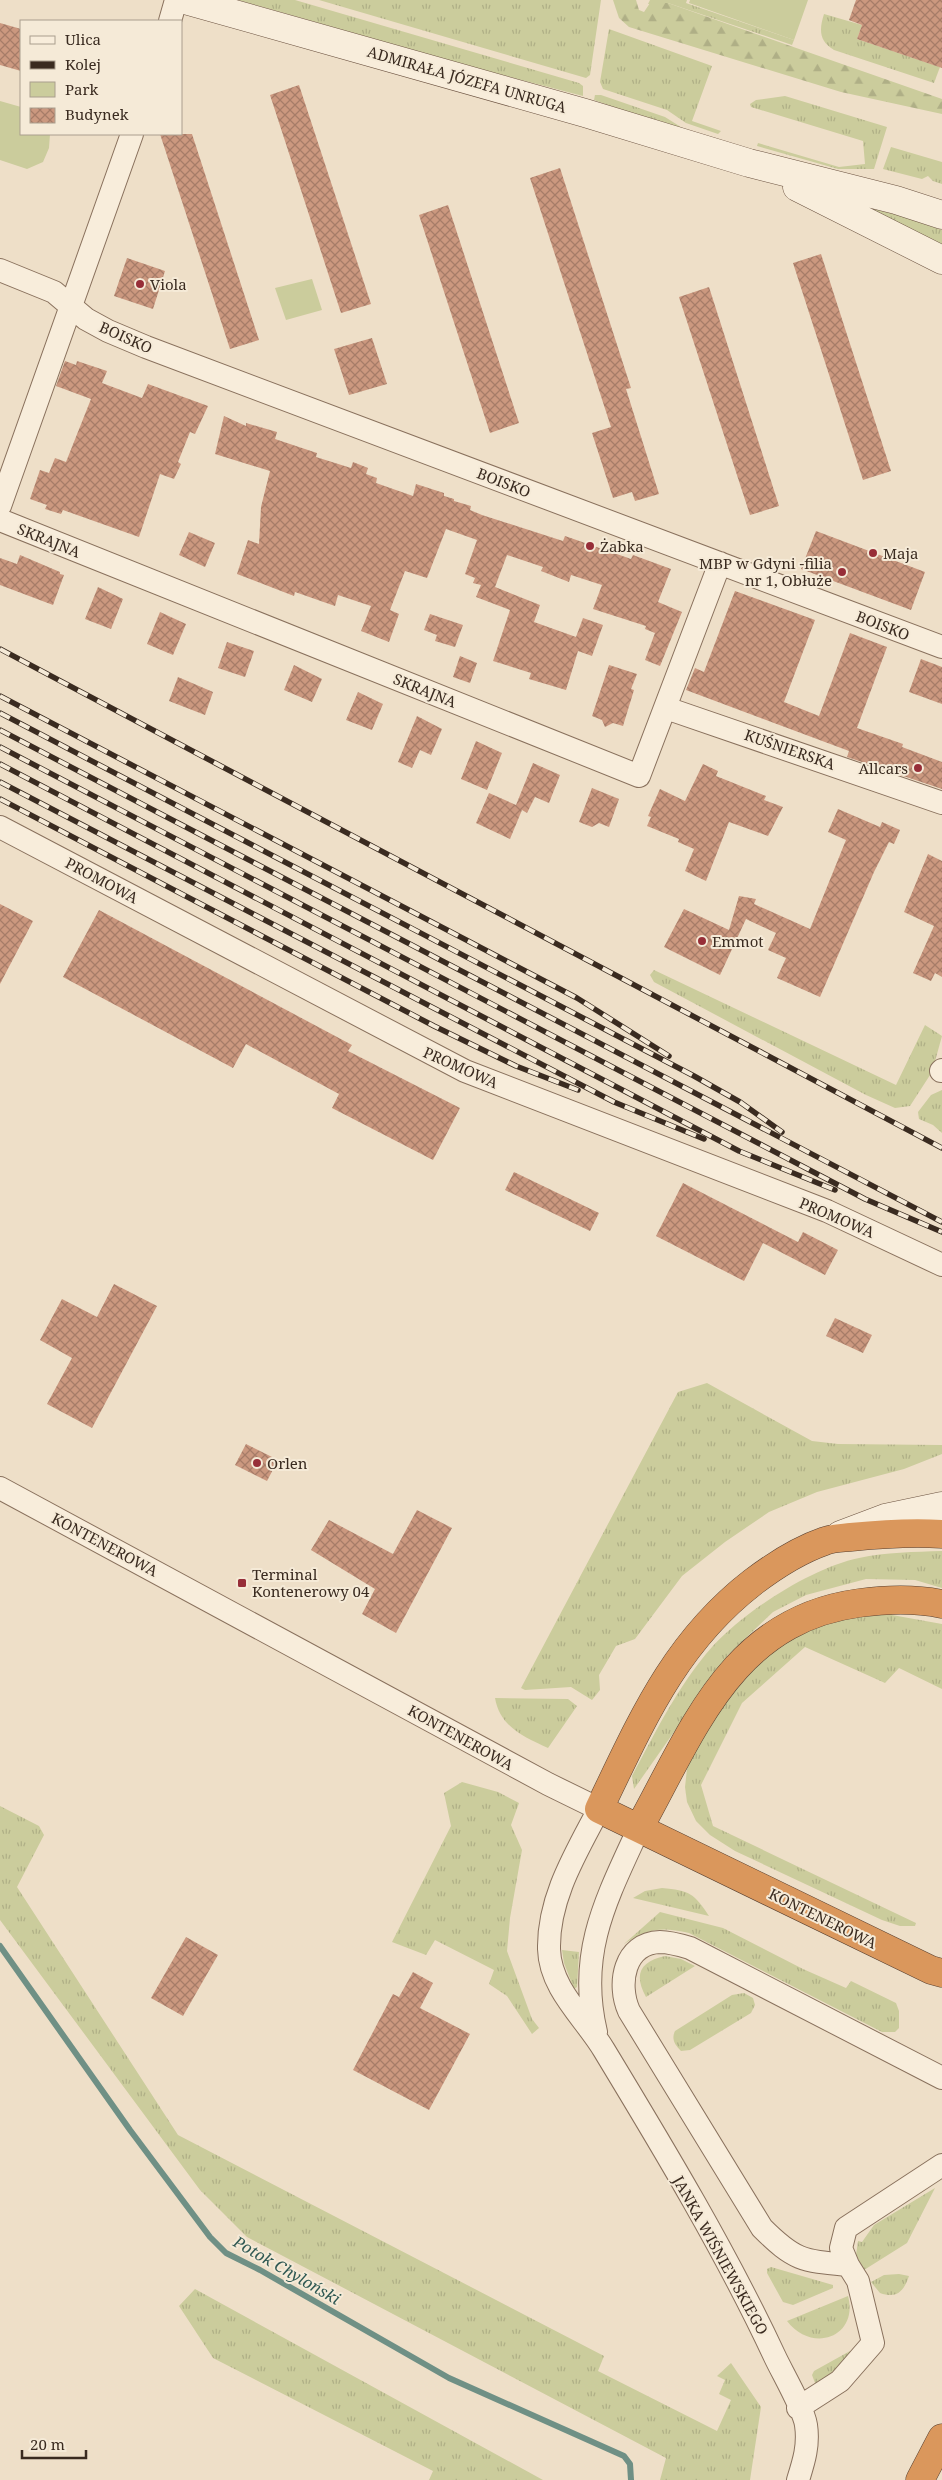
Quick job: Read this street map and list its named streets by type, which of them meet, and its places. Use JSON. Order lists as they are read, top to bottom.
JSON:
{
  "streets": {
    "highway": ["KONTENEROWA"],
    "street": [
      "ADMIRAŁA JÓZEFA UNRUGA",
      "BOISKO",
      "SKRAJNA",
      "KUŚNIERSKA",
      "PROMOWA",
      "JANKA WIŚNIEWSKIEGO"
    ]
  },
  "crossings": [
    ["BOISKO", "SKRAJNA"],
    ["SKRAJNA", "KUŚNIERSKA"],
    ["KONTENEROWA", "JANKA WIŚNIEWSKIEGO"]
  ],
  "water": ["Potok Chyloński"],
  "places": {
    "other": [
      "Viola",
      "Żabka",
      "Maja",
      "MBP w Gdyni -filia nr 1, Obłuże",
      "Allcars",
      "Emmot",
      "Orlen"
    ],
    "transit": ["Terminal Kontenerowy 04"]
  },
  "legend": [
    "Ulica",
    "Kolej",
    "Park",
    "Budynek"
  ],
  "scale_bar": "20 m"
}
